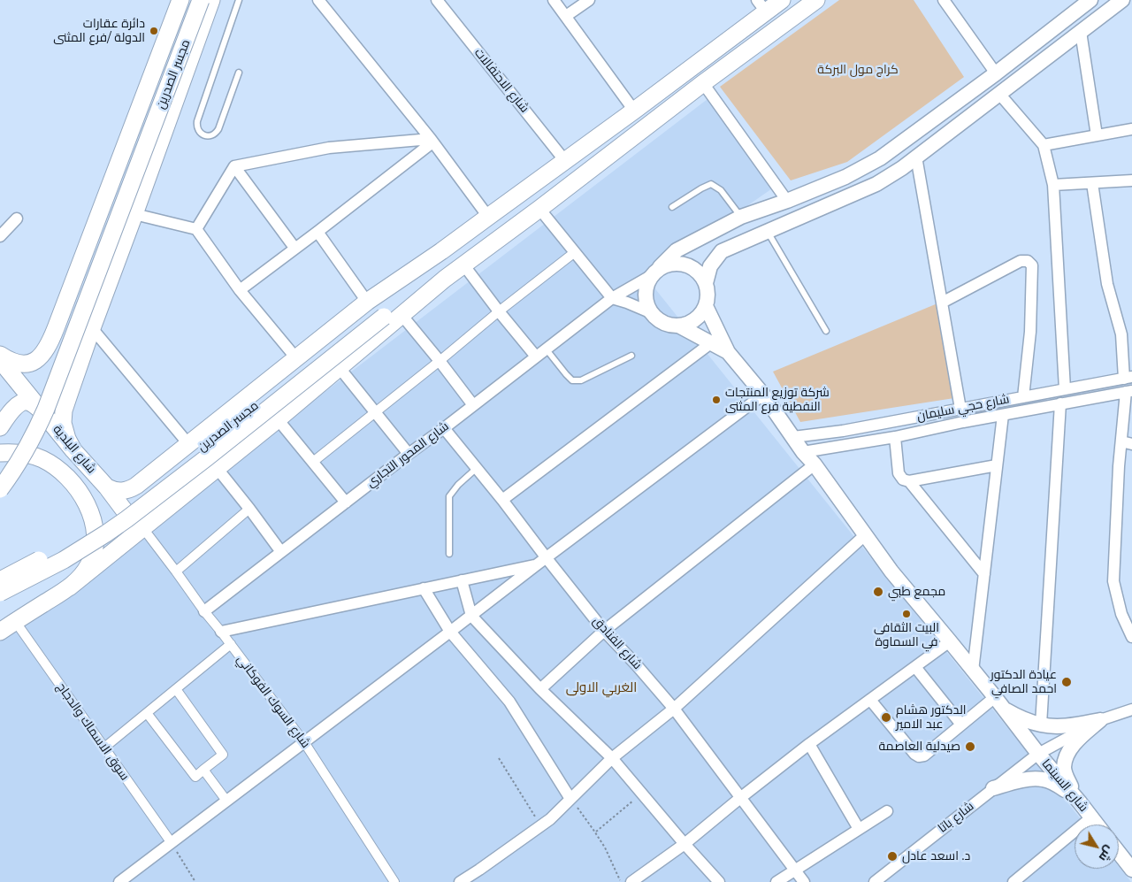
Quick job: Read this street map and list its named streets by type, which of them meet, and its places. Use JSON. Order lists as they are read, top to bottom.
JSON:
{
  "streets": {
    "main road": ["مجسر الصدرين", "شارع البلدية"],
    "street": [
      "شارع الاحتفالات",
      "شارع حجي سليمان",
      "شارع المحور التجاري",
      "شارع الفنادق",
      "شارع السوك الفوكاني",
      "سوق الاسماك والدجاج",
      "شارع السينما",
      "شارع باتا"
    ]
  },
  "crossings": [
    ["مجسر الصدرين", "شارع الاحتفالات"],
    ["شارع حجي سليمان", "شارع السينما"],
    ["شارع المحور التجاري", "شارع الفنادق"],
    ["شارع المحور التجاري", "شارع السوك الفوكاني"],
    ["شارع السينما", "شارع باتا"]
  ],
  "districts": ["الغربي الاولى"],
  "parks": ["كراج مول البركة"],
  "places": [
    "دائرة عقارات الدولة /فرع المثنى",
    "شركة توزيع المنتجات النفطية فرع المثنى",
    "مجمع طبي",
    "البيت الثقافي في السماوة",
    "عيادة الدكتور احمد الصافي",
    "الدكتور هشام عبد الامير",
    "صيدلية العاصمة",
    "د. اسعد عادل"
  ],
  "north": "bottom right"
}
